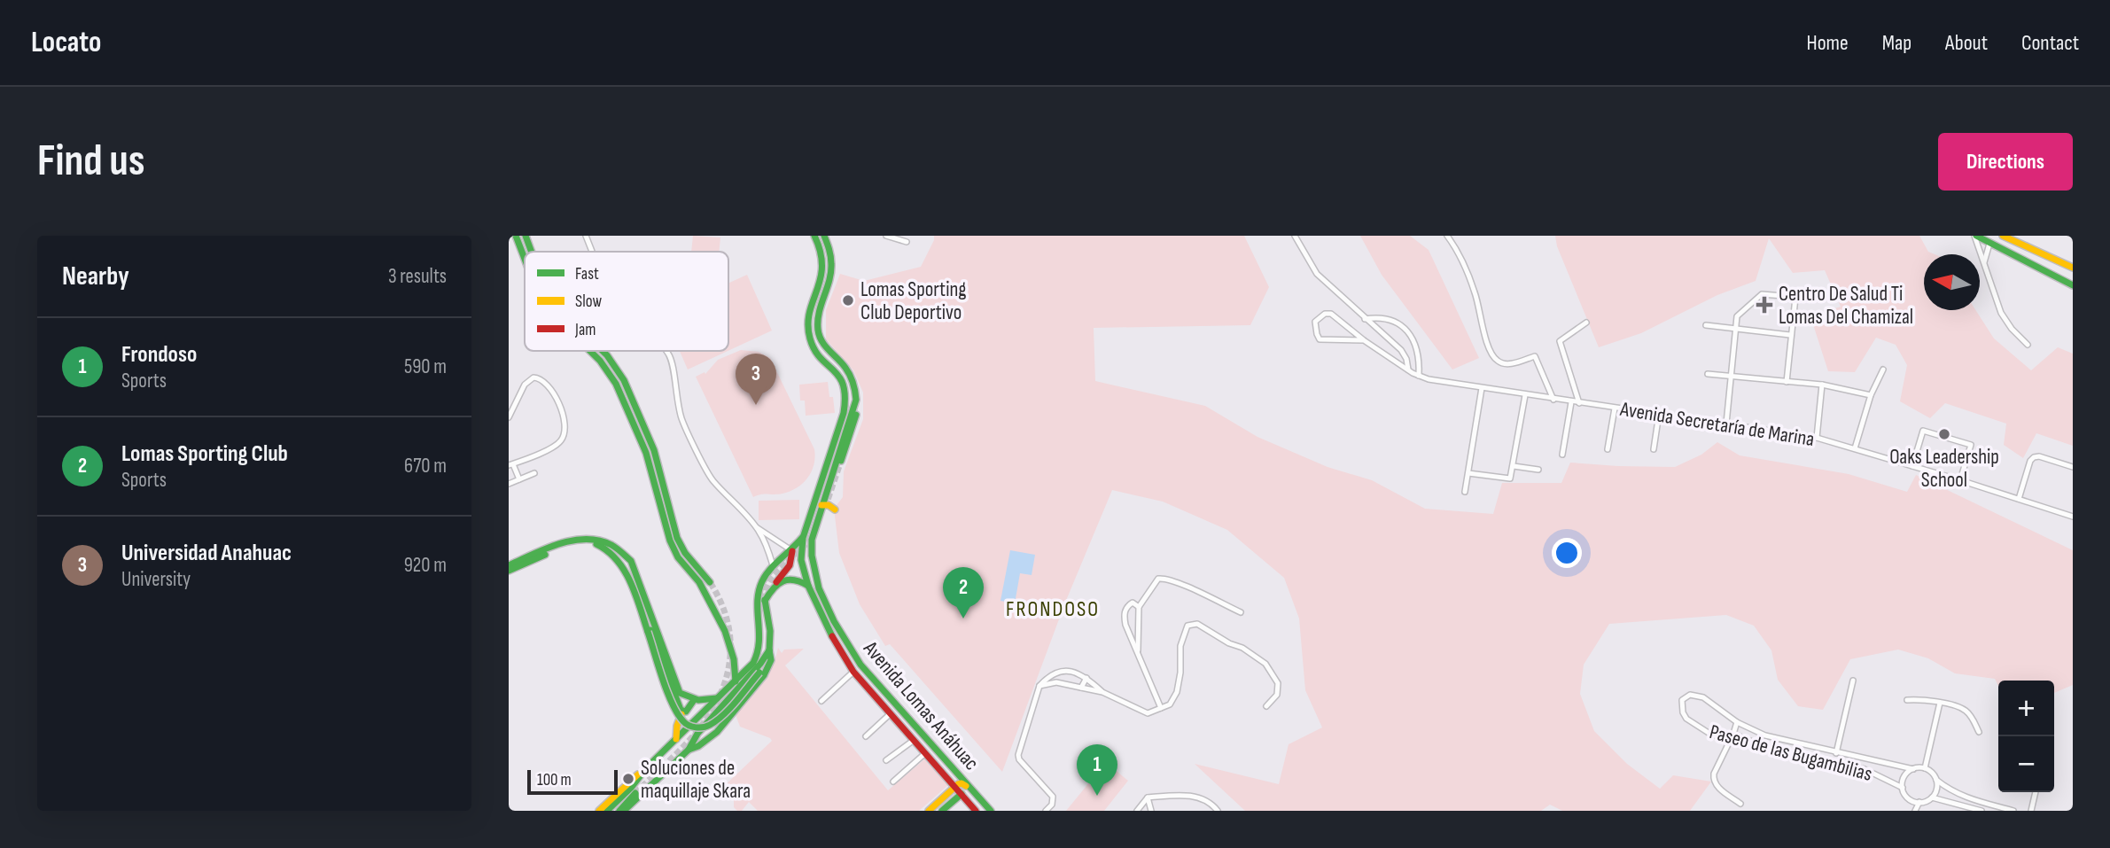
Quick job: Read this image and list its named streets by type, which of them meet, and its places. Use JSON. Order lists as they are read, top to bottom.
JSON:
{
  "streets": {
    "main road": ["Avenida Lomas Anáhuac"],
    "street": ["Avenida Secretaría de Marina", "Paseo de las Bugambilias"]
  },
  "districts": ["FRONDOSO"],
  "places": {
    "other": ["Lomas Sporting Club Deportivo", "Oaks Leadership School", "Soluciones de maquillaje Skara"],
    "health": ["Centro De Salud Ti Lomas Del Chamizal"]
  },
  "legend": ["Fast", "Slow", "Jam"],
  "scale_bar": "100 m",
  "north": "left",
  "page": {
    "header": "Locato",
    "nav": [
      "Home",
      "Map",
      "About",
      "Contact"
    ],
    "buttons": "Directions",
    "title": "Find us",
    "heading": ["Nearby", "3 results"],
    "list": [
      {
        "mark": "1",
        "name": "Frondoso",
        "note": "Sports",
        "value": "590 m"
      },
      {
        "mark": "2",
        "name": "Lomas Sporting Club",
        "note": "Sports",
        "value": "670 m"
      },
      {
        "mark": "3",
        "name": "Universidad Anahuac",
        "note": "University",
        "value": "920 m"
      }
    ],
    "pins": ["3", "2", "1"],
    "map_buttons": ["+", "−"],
    "scale": "100 m"
  }
}
